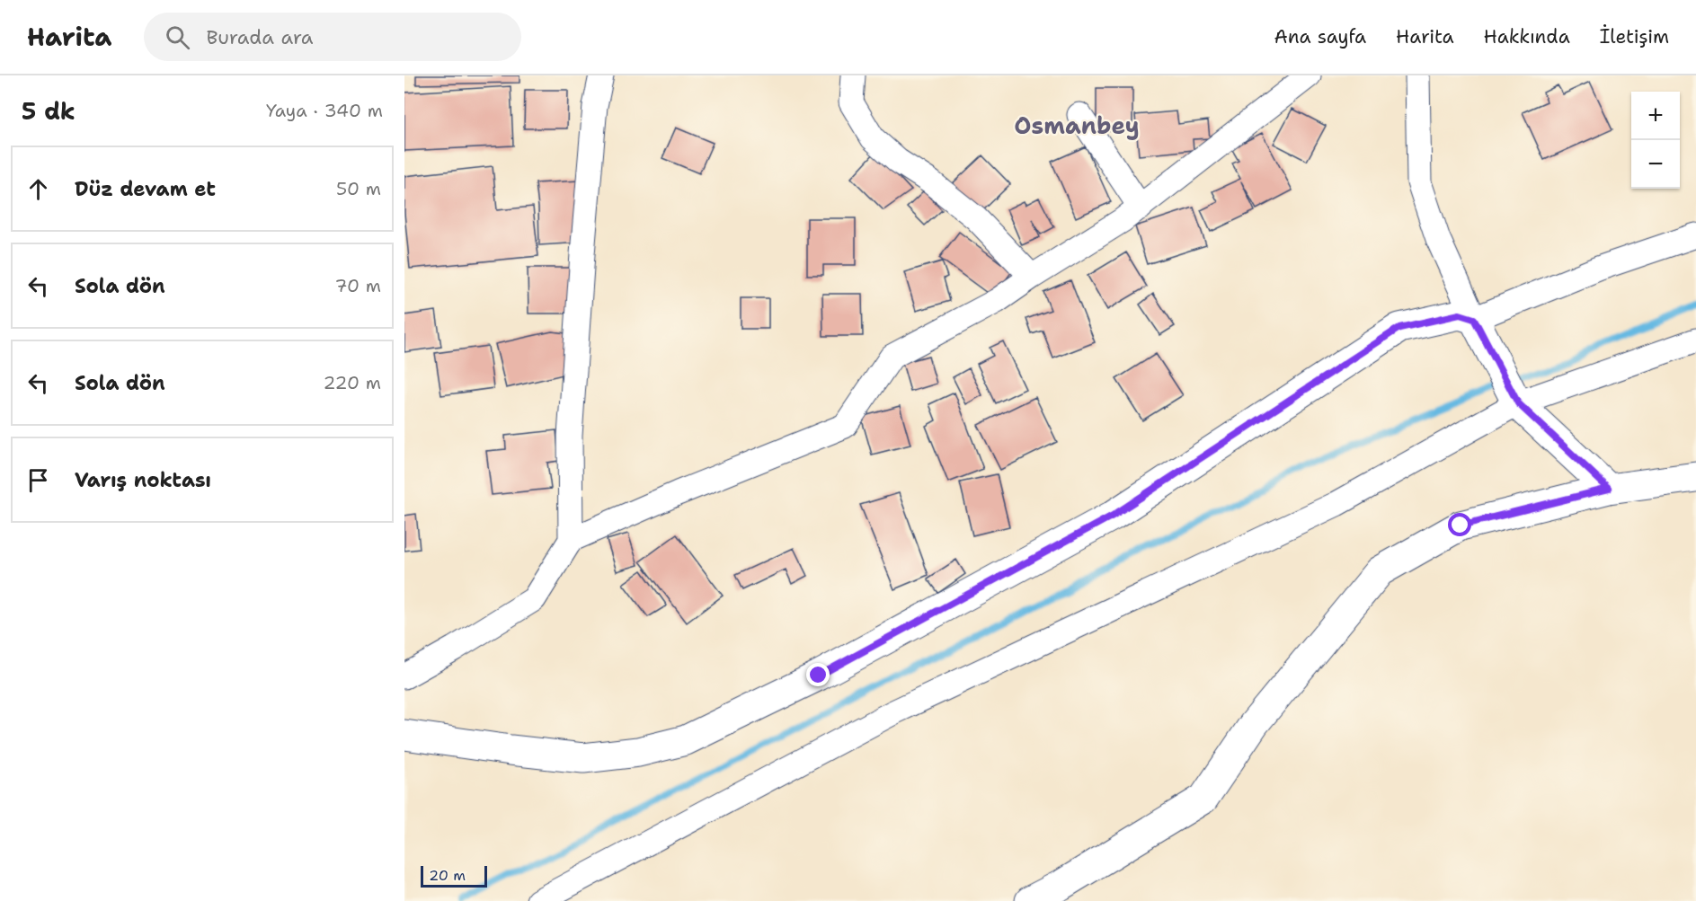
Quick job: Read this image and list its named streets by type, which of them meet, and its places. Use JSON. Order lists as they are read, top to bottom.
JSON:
{
  "districts": ["Osmanbey"],
  "scale_bar": "20 m",
  "page": {
    "header": "Harita",
    "search": "Burada ara",
    "nav": [
      "Ana sayfa",
      "Harita",
      "Hakkında",
      "İletişim"
    ],
    "heading": ["5 dk", "Yaya · 340 m"],
    "map_buttons": ["+", "−"],
    "list": [
      ["Düz devam et", "50 m"],
      ["Sola dön", "70 m"],
      ["Sola dön", "220 m"],
      "Varış noktası"
    ],
    "scale": "20 m"
  }
}
